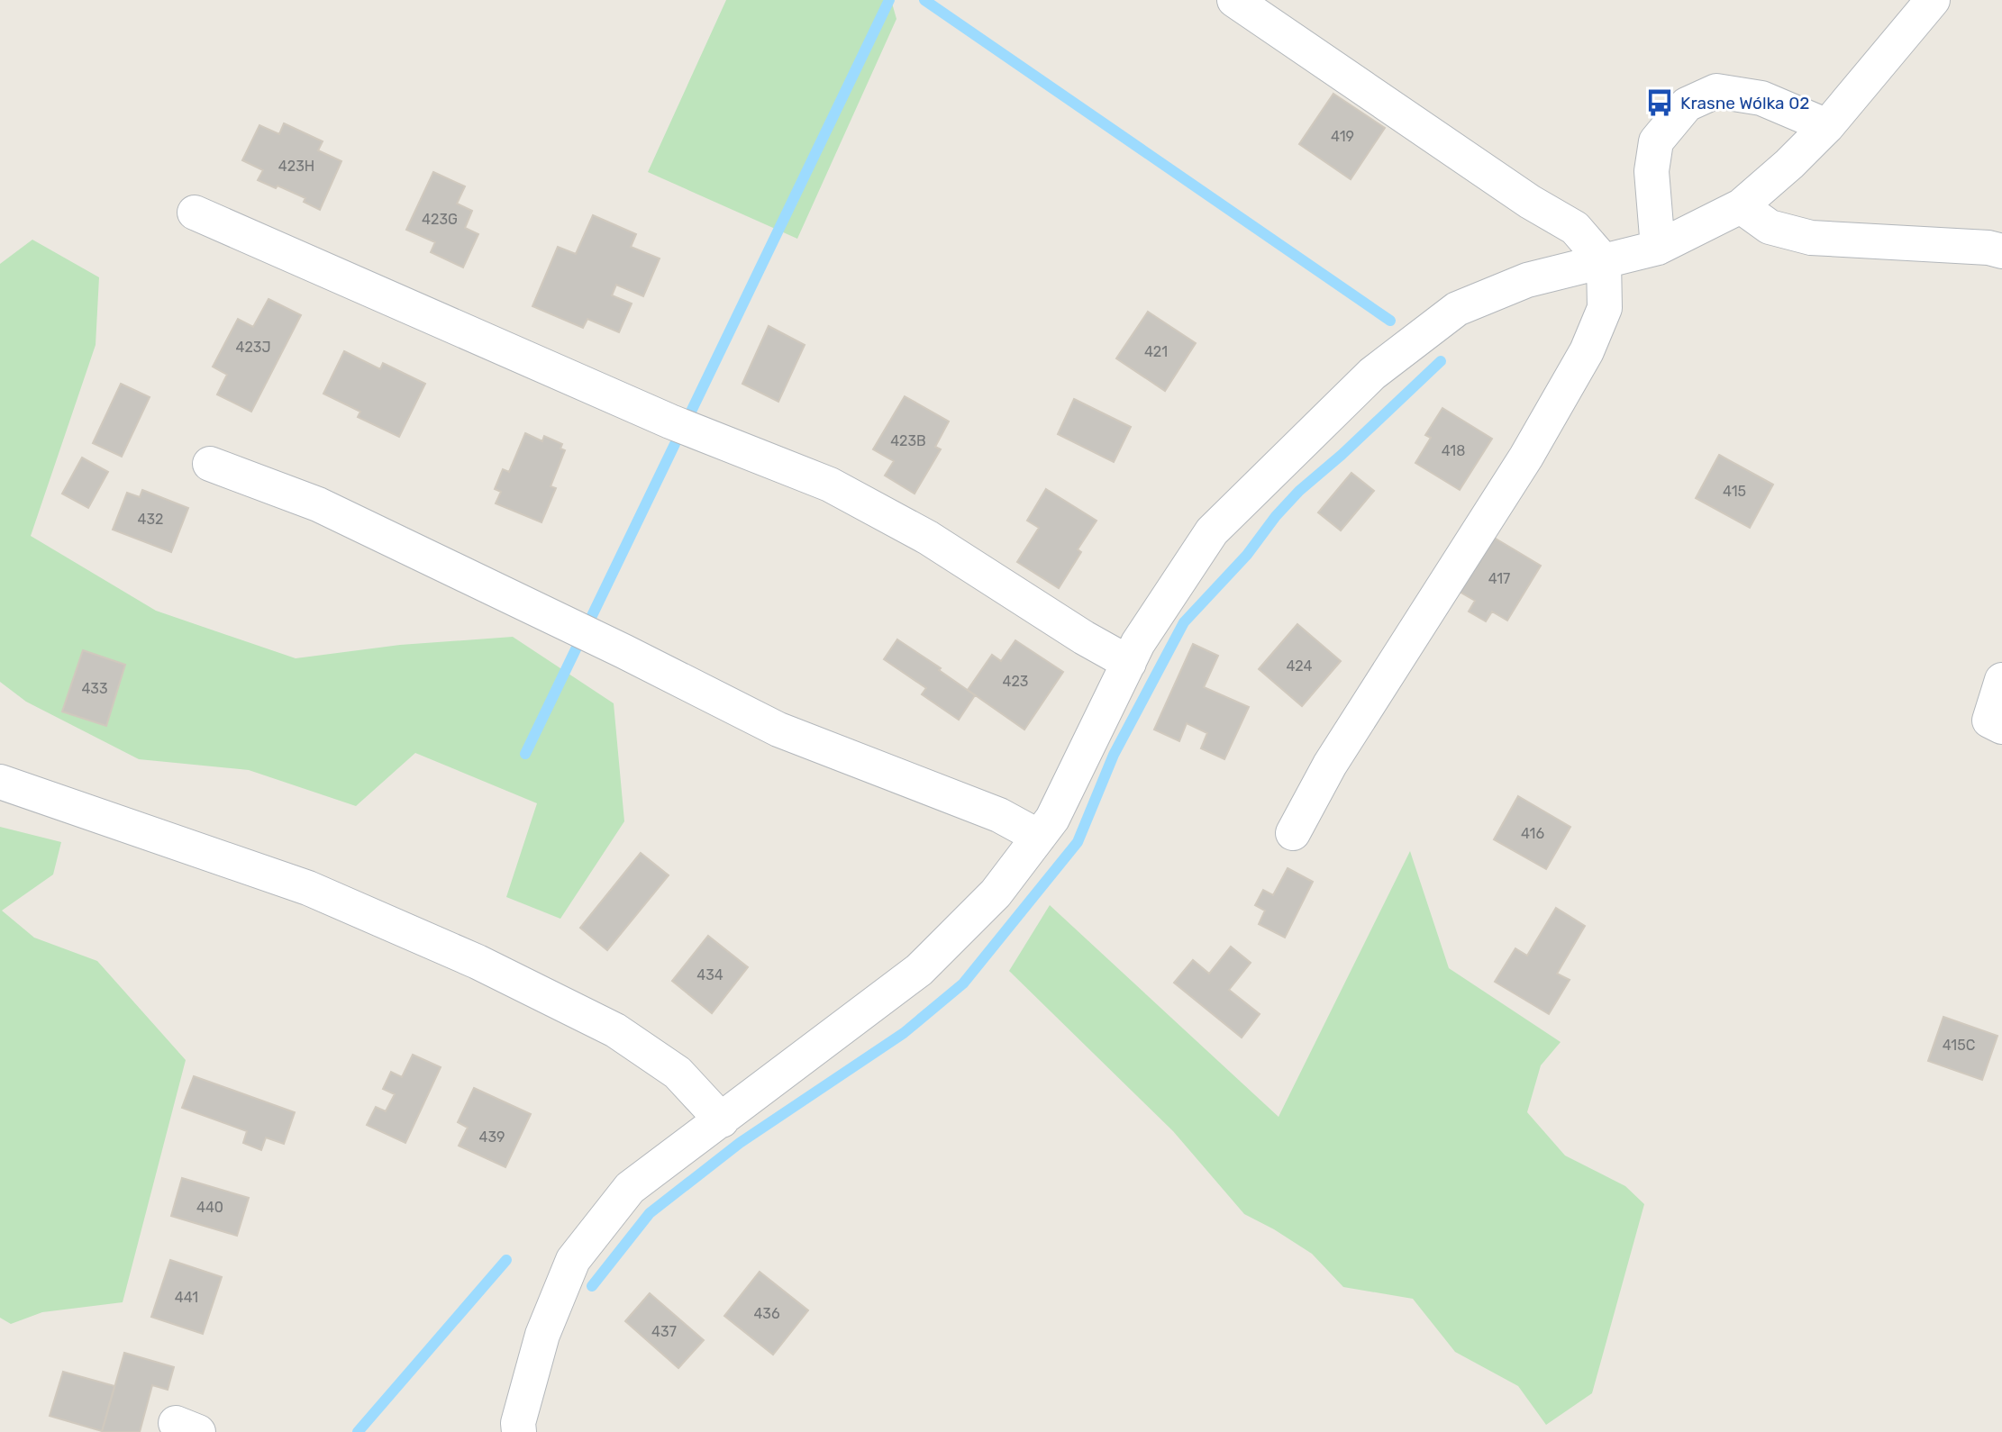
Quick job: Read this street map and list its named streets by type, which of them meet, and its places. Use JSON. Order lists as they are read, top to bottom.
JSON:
{
  "places": {
    "bus stop": ["Krasne Wólka 02"]
  },
  "house_numbers": [
    "419",
    "423H",
    "423G",
    "423J",
    "421",
    "423B",
    "418",
    "415",
    "432",
    "417",
    "424",
    "423",
    "433",
    "416",
    "434",
    "415C",
    "439",
    "440",
    "441",
    "436",
    "437"
  ]
}
